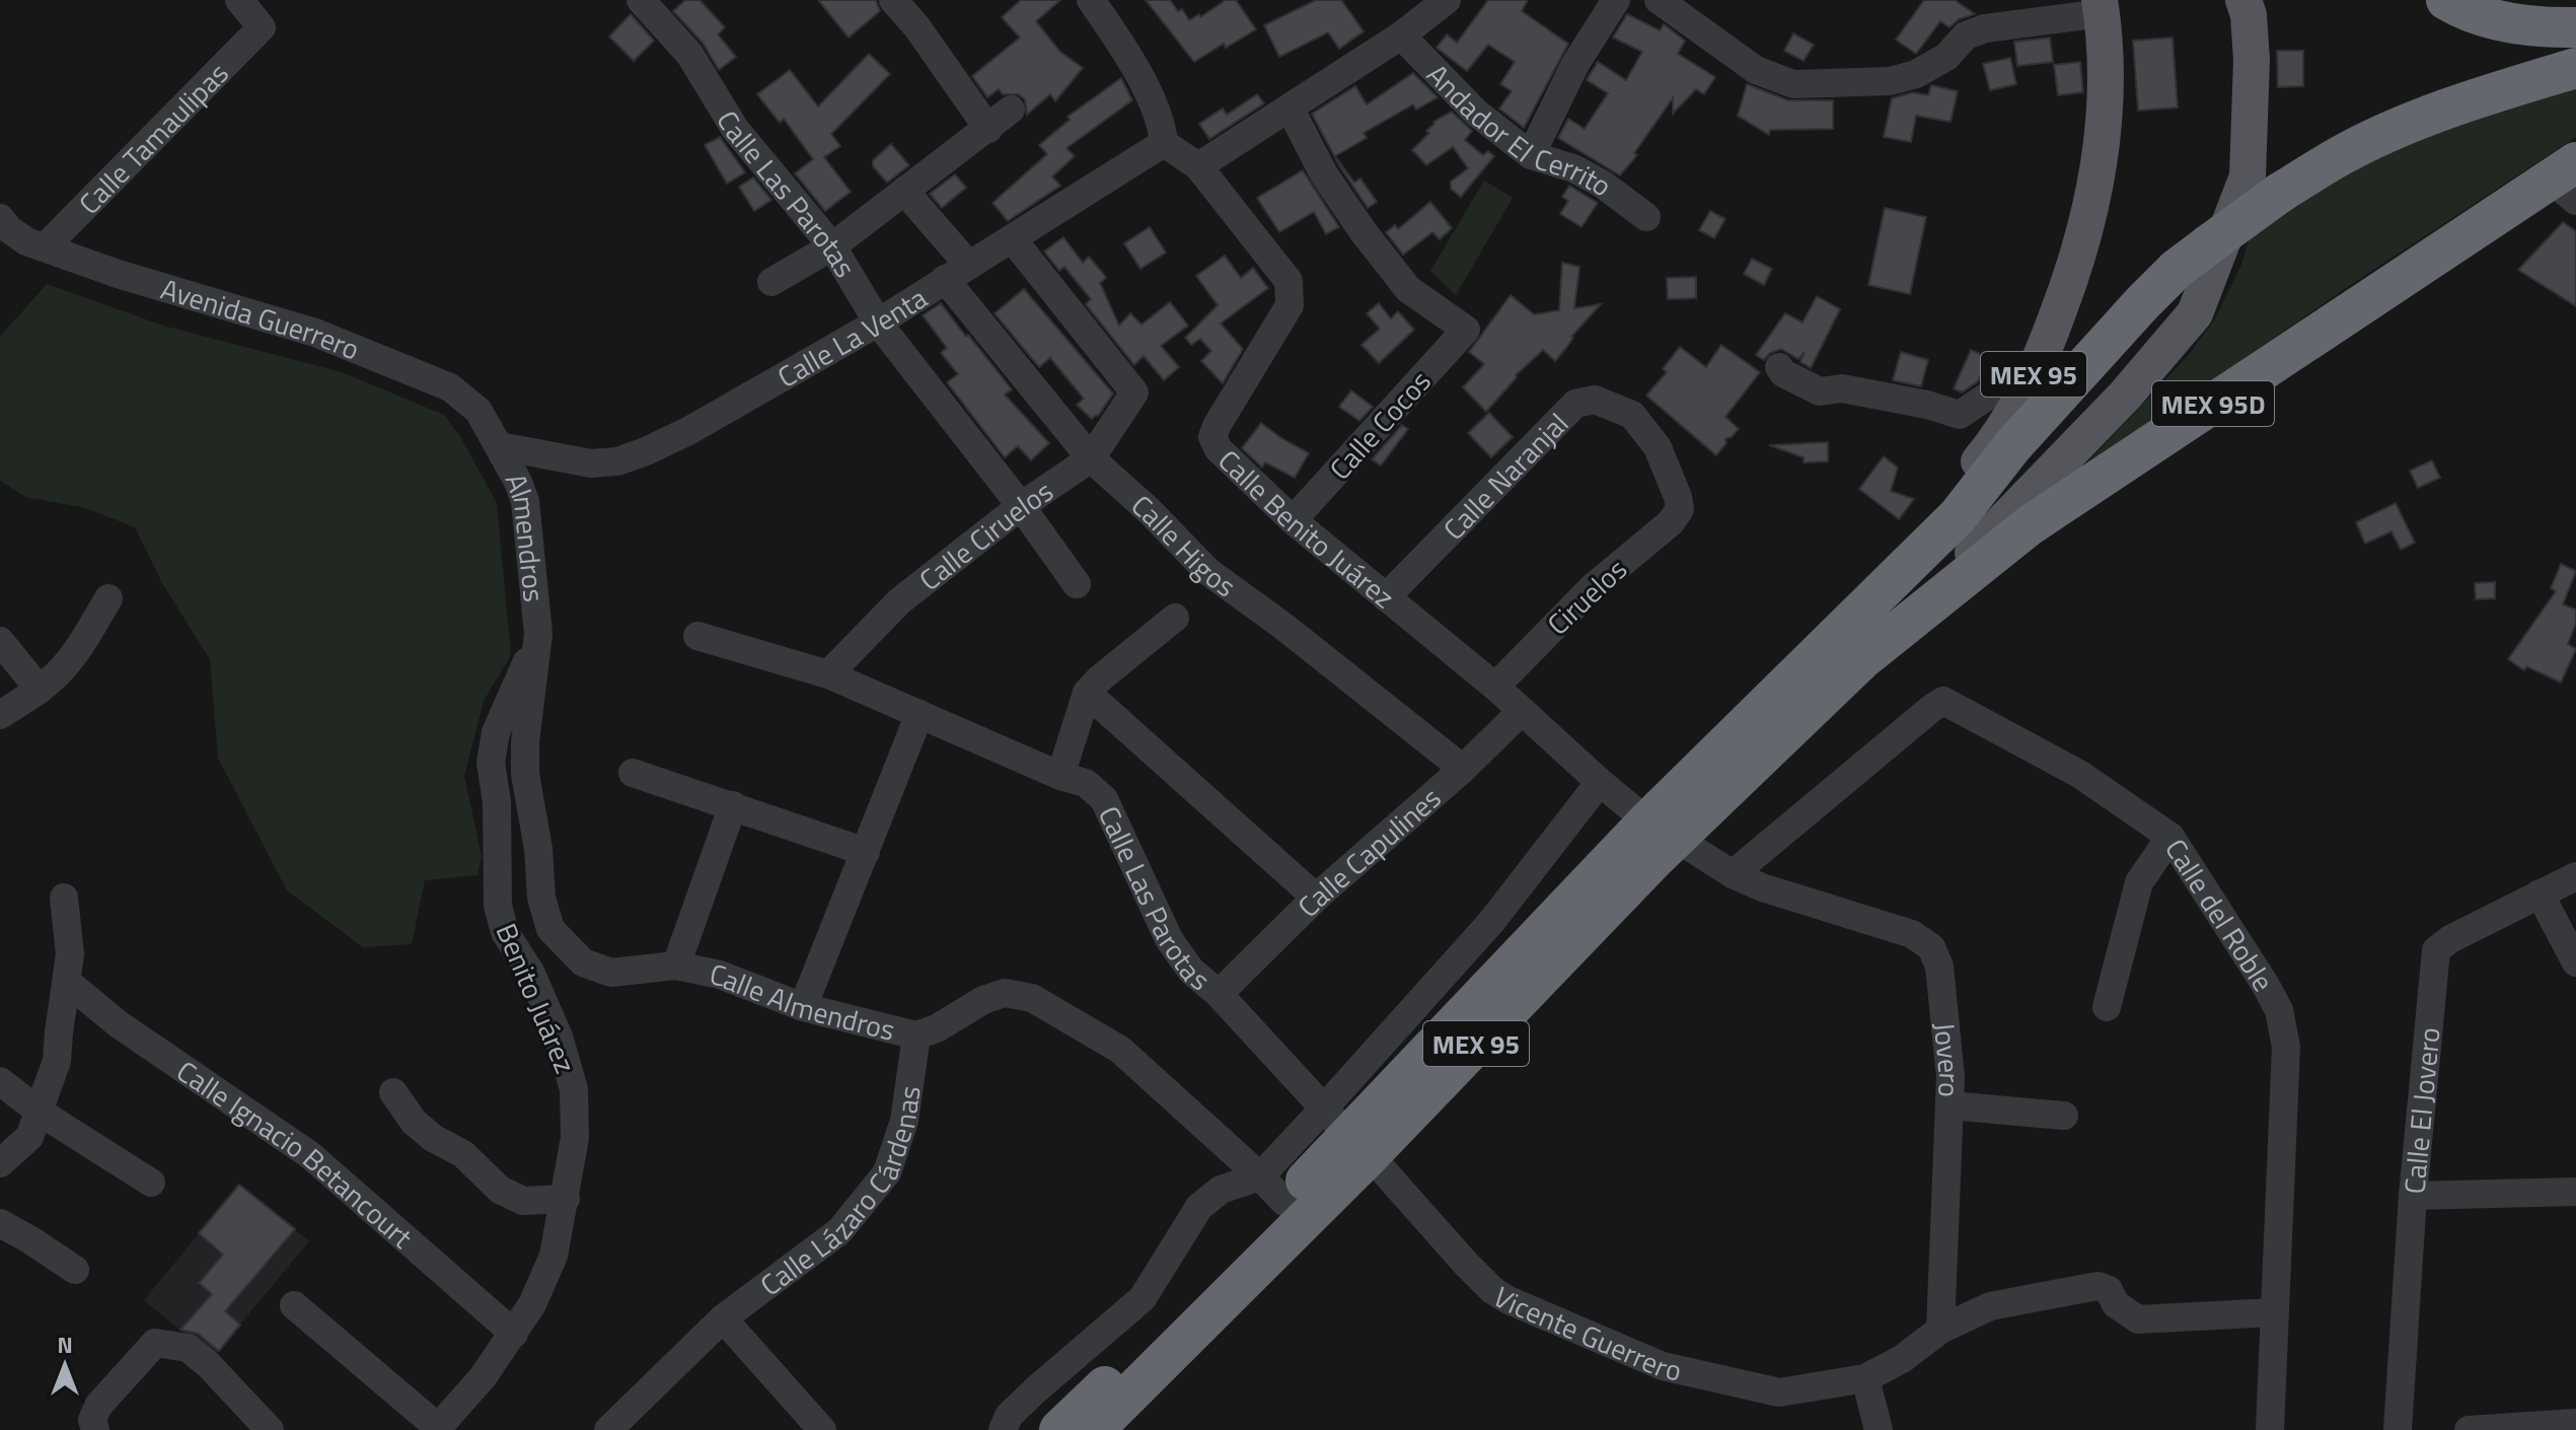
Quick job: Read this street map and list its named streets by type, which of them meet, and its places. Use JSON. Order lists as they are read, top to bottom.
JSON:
{
  "streets": {
    "highway": ["MEX 95", "MEX 95D"],
    "street": [
      "Andador El Cerrito",
      "Calle Tamaulipas",
      "Calle Las Parotas",
      "Avenida Guerrero",
      "Calle La Venta",
      "Calle Cocos",
      "Calle Naranjal",
      "Calle Benito Juárez",
      "Calle Ciruelos",
      "Almendros",
      "Calle Higos",
      "Ciruelos",
      "Calle Capulines",
      "Calle del Roble",
      "Benito Juárez",
      "Calle Almendros",
      "Jovero",
      "Calle El Jovero",
      "Calle Ignacio Betancourt",
      "Calle Lázaro Cárdenas",
      "Vicente Guerrero"
    ]
  },
  "crossings": [
    ["Calle Tamaulipas", "Avenida Guerrero"],
    ["Calle Las Parotas", "Calle La Venta"],
    ["Calle Las Parotas", "MEX 95"],
    ["Calle Las Parotas", "Calle Ciruelos"],
    ["Calle Las Parotas", "Calle Capulines"],
    ["Calle Las Parotas", "Vicente Guerrero"],
    ["Avenida Guerrero", "Calle La Venta"],
    ["Avenida Guerrero", "Almendros"],
    ["Calle La Venta", "Calle Benito Juárez"],
    ["Calle La Venta", "Calle Ciruelos"],
    ["Calle La Venta", "Almendros"],
    ["Calle La Venta", "Calle Higos"],
    ["MEX 95", "MEX 95D"],
    ["MEX 95", "Calle Benito Juárez"],
    ["MEX 95", "Calle Almendros"],
    ["MEX 95", "Jovero"],
    ["MEX 95", "Vicente Guerrero"],
    ["Calle Cocos", "Calle Benito Juárez"],
    ["Calle Naranjal", "Calle Benito Juárez"],
    ["Calle Naranjal", "Ciruelos"],
    ["Calle Benito Juárez", "Ciruelos"],
    ["Calle Benito Juárez", "Calle Capulines"],
    ["Calle Benito Juárez", "Jovero"],
    ["Calle Ciruelos", "Calle Higos"],
    ["Almendros", "Benito Juárez"],
    ["Almendros", "Calle Almendros"],
    ["Calle Higos", "Calle Capulines"],
    ["Calle del Roble", "Jovero"],
    ["Benito Juárez", "Calle Almendros"],
    ["Benito Juárez", "Calle Ignacio Betancourt"],
    ["Calle Almendros", "Calle Lázaro Cárdenas"]
  ],
  "north": "top"
}
